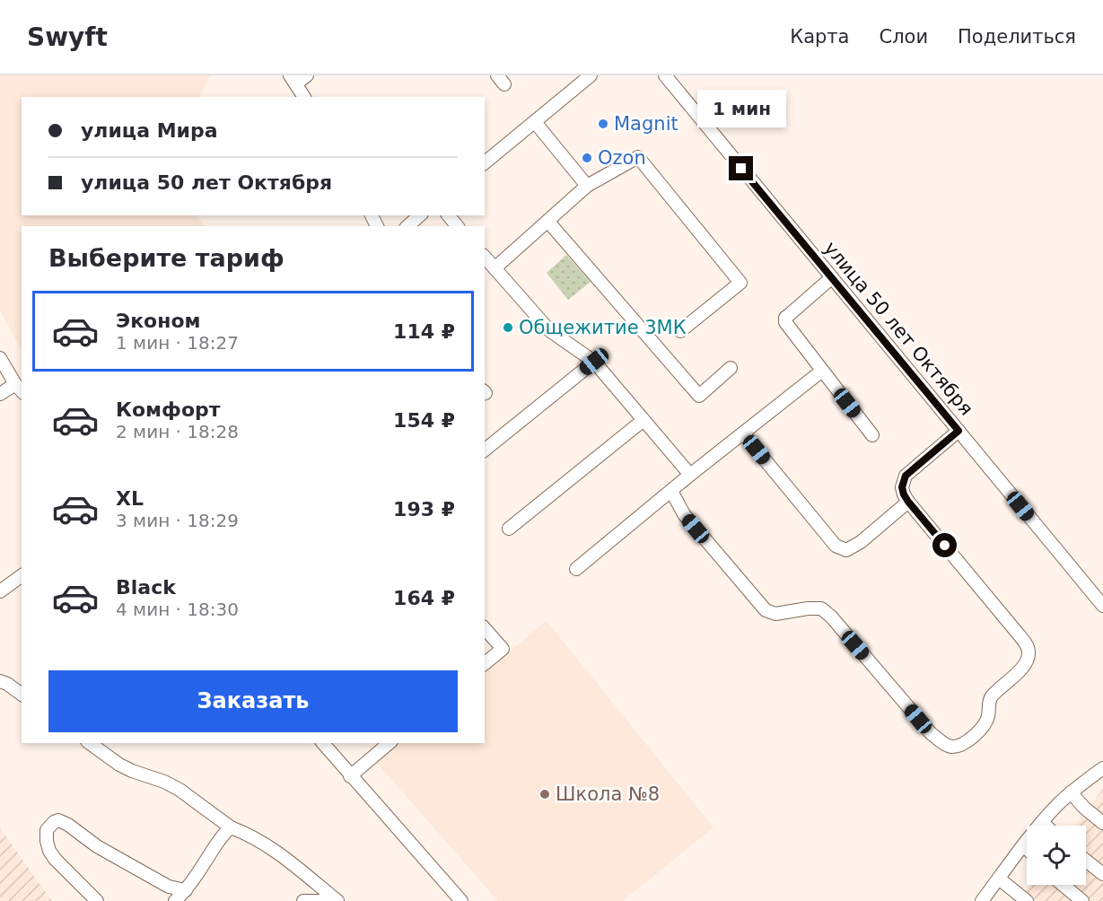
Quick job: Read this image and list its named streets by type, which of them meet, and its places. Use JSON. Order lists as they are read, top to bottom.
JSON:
{
  "streets": {
    "street": ["улица 50 лет Октября"]
  },
  "places": [
    "Magnit",
    "Ozon",
    "Общежитие 3МК",
    "Школа №8"
  ],
  "page": {
    "header": "Swyft",
    "nav": ["Карта", "Слои", "Поделиться"],
    "bubble": "1 мин",
    "banner": ["улица Мира", "улица 50 лет Октября"],
    "heading": "Выберите тариф",
    "list": [
      {
        "name": "Эконом",
        "note": "1 мин · 18:27",
        "value": "114 ₽"
      },
      {
        "name": "Комфорт",
        "note": "2 мин · 18:28",
        "value": "154 ₽"
      },
      {
        "name": "XL",
        "note": "3 мин · 18:29",
        "value": "193 ₽"
      },
      {
        "name": "Black",
        "note": "4 мин · 18:30",
        "value": "164 ₽"
      }
    ],
    "buttons": "Заказать"
  }
}
